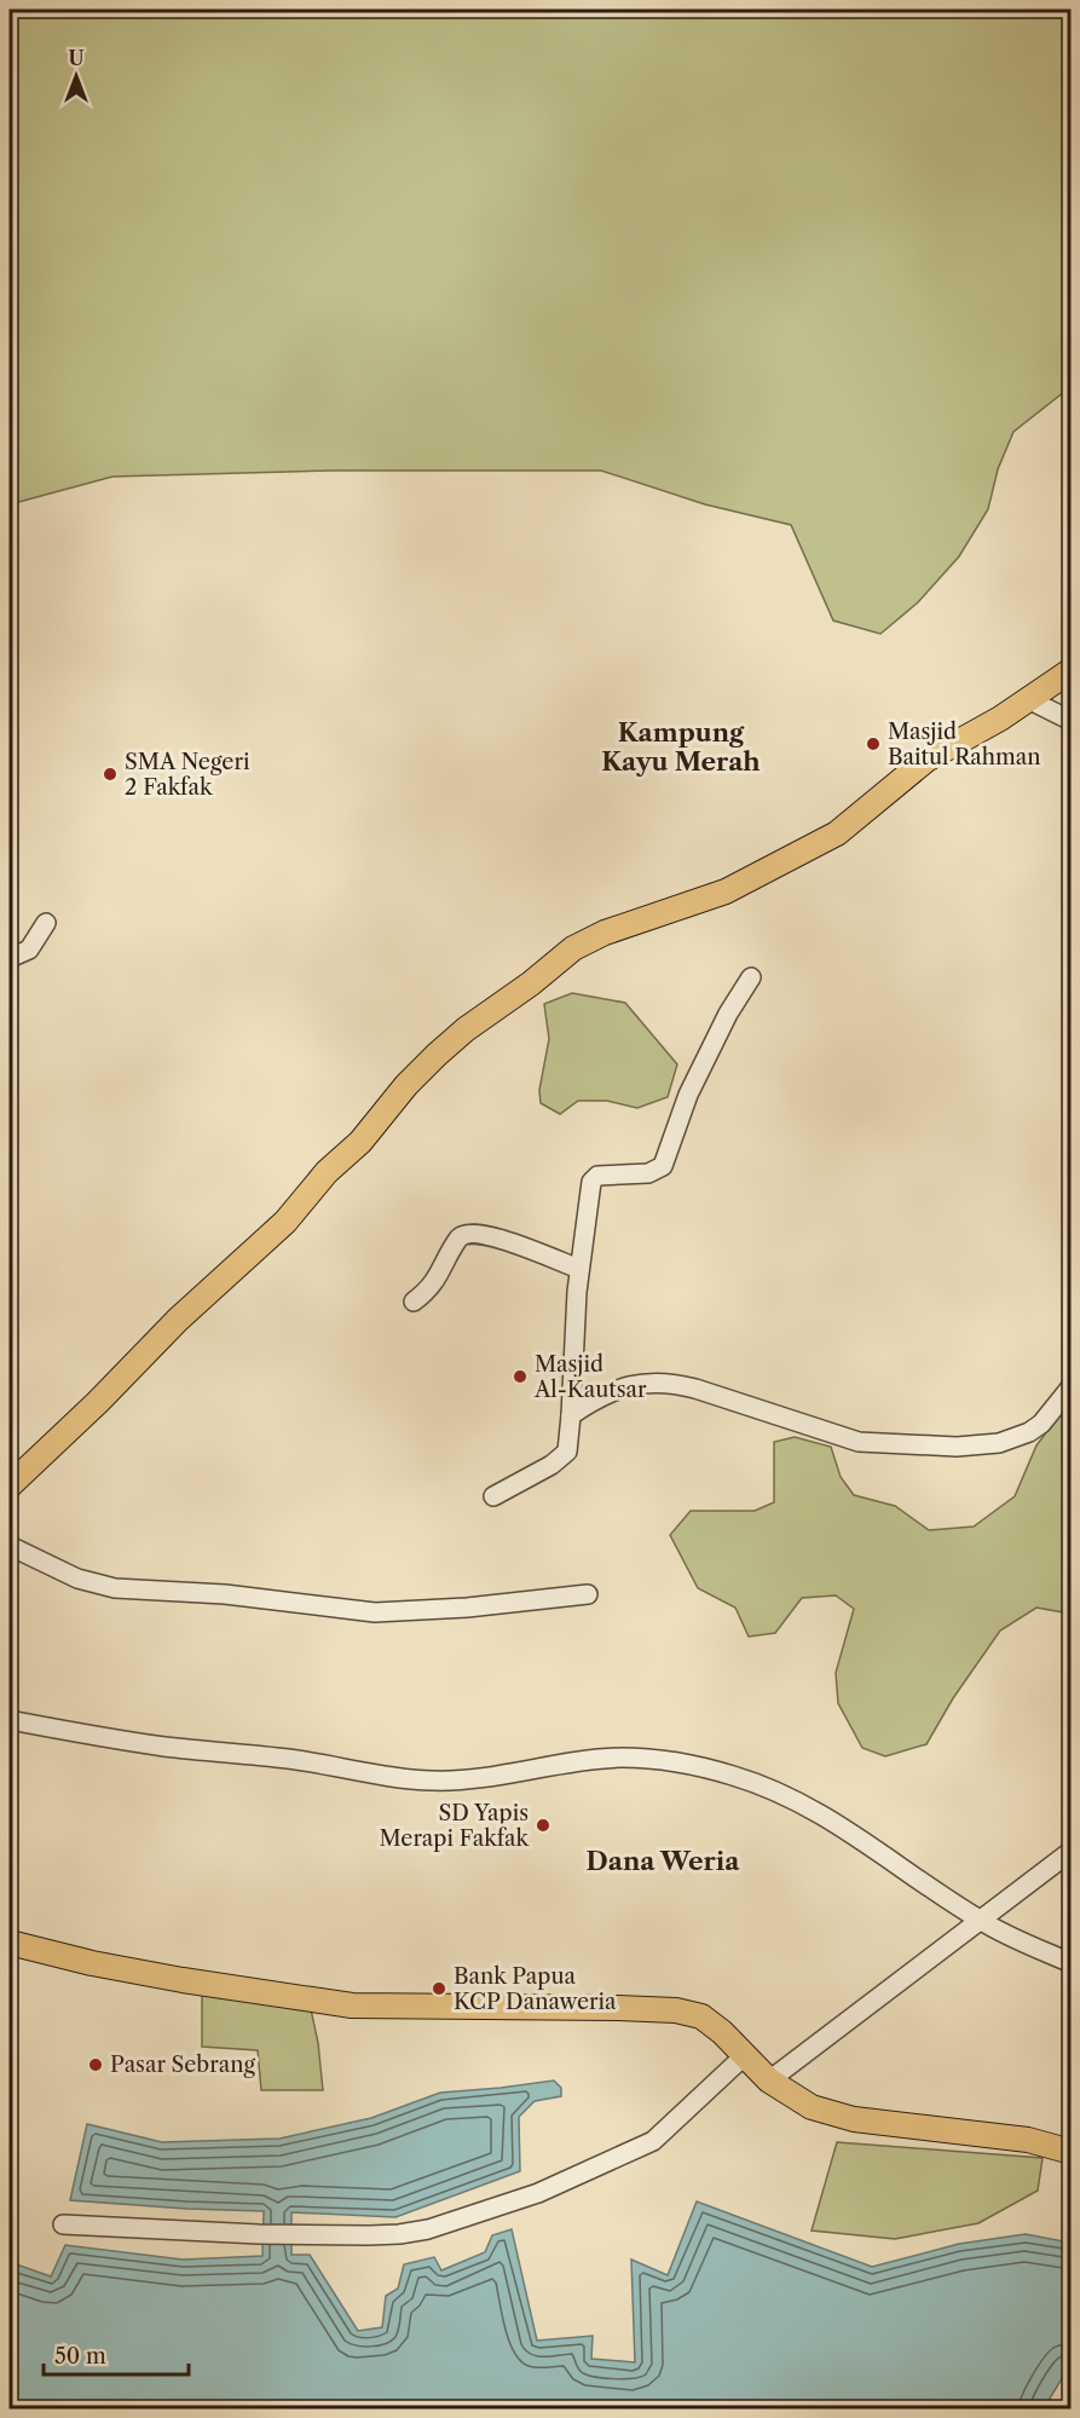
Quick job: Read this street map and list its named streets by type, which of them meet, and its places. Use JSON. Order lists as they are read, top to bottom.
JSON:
{
  "districts": ["Kampung Kayu Merah", "Dana Weria"],
  "places": [
    "Masjid Baitul Rahman",
    "SMA Negeri 2 Fakfak",
    "Masjid Al-Kautsar",
    "SD Yapis Merapi Fakfak",
    "Bank Papua KCP Danaweria",
    "Pasar Sebrang"
  ],
  "scale_bar": "50 m",
  "north": "top"
}
